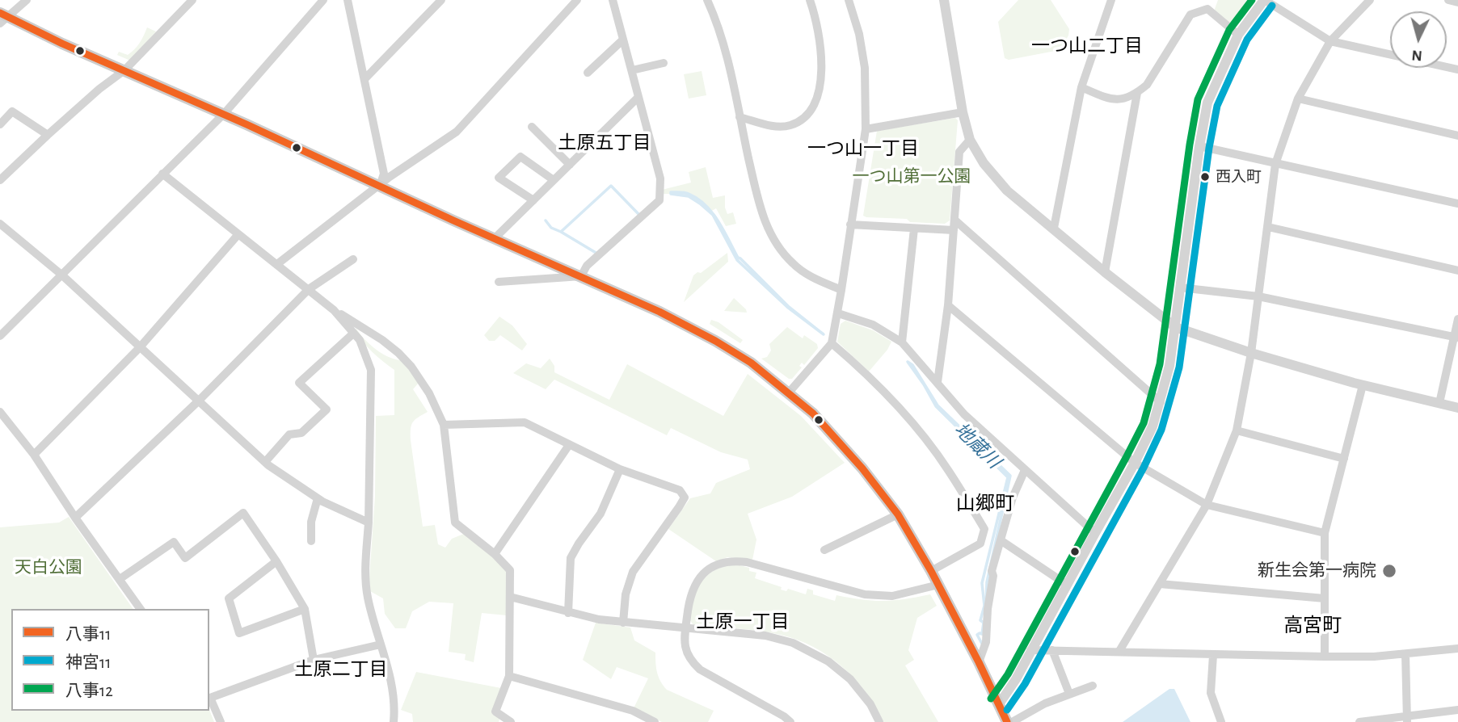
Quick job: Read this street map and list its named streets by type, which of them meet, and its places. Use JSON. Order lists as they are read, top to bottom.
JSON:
{
  "districts": [
    "一つ山二丁目",
    "土原五丁目",
    "一つ山一丁目",
    "山郷町",
    "土原一丁目",
    "高宮町",
    "土原二丁目"
  ],
  "water": ["地蔵川"],
  "parks": ["一つ山第一公園", "天白公園"],
  "places": ["西入町", "新生会第一病院"],
  "lines": ["transit line 八事12", "transit line 神宮11", "transit line 八事11"],
  "legend": ["八事11", "神宮11", "八事12"],
  "north": "bottom"
}
